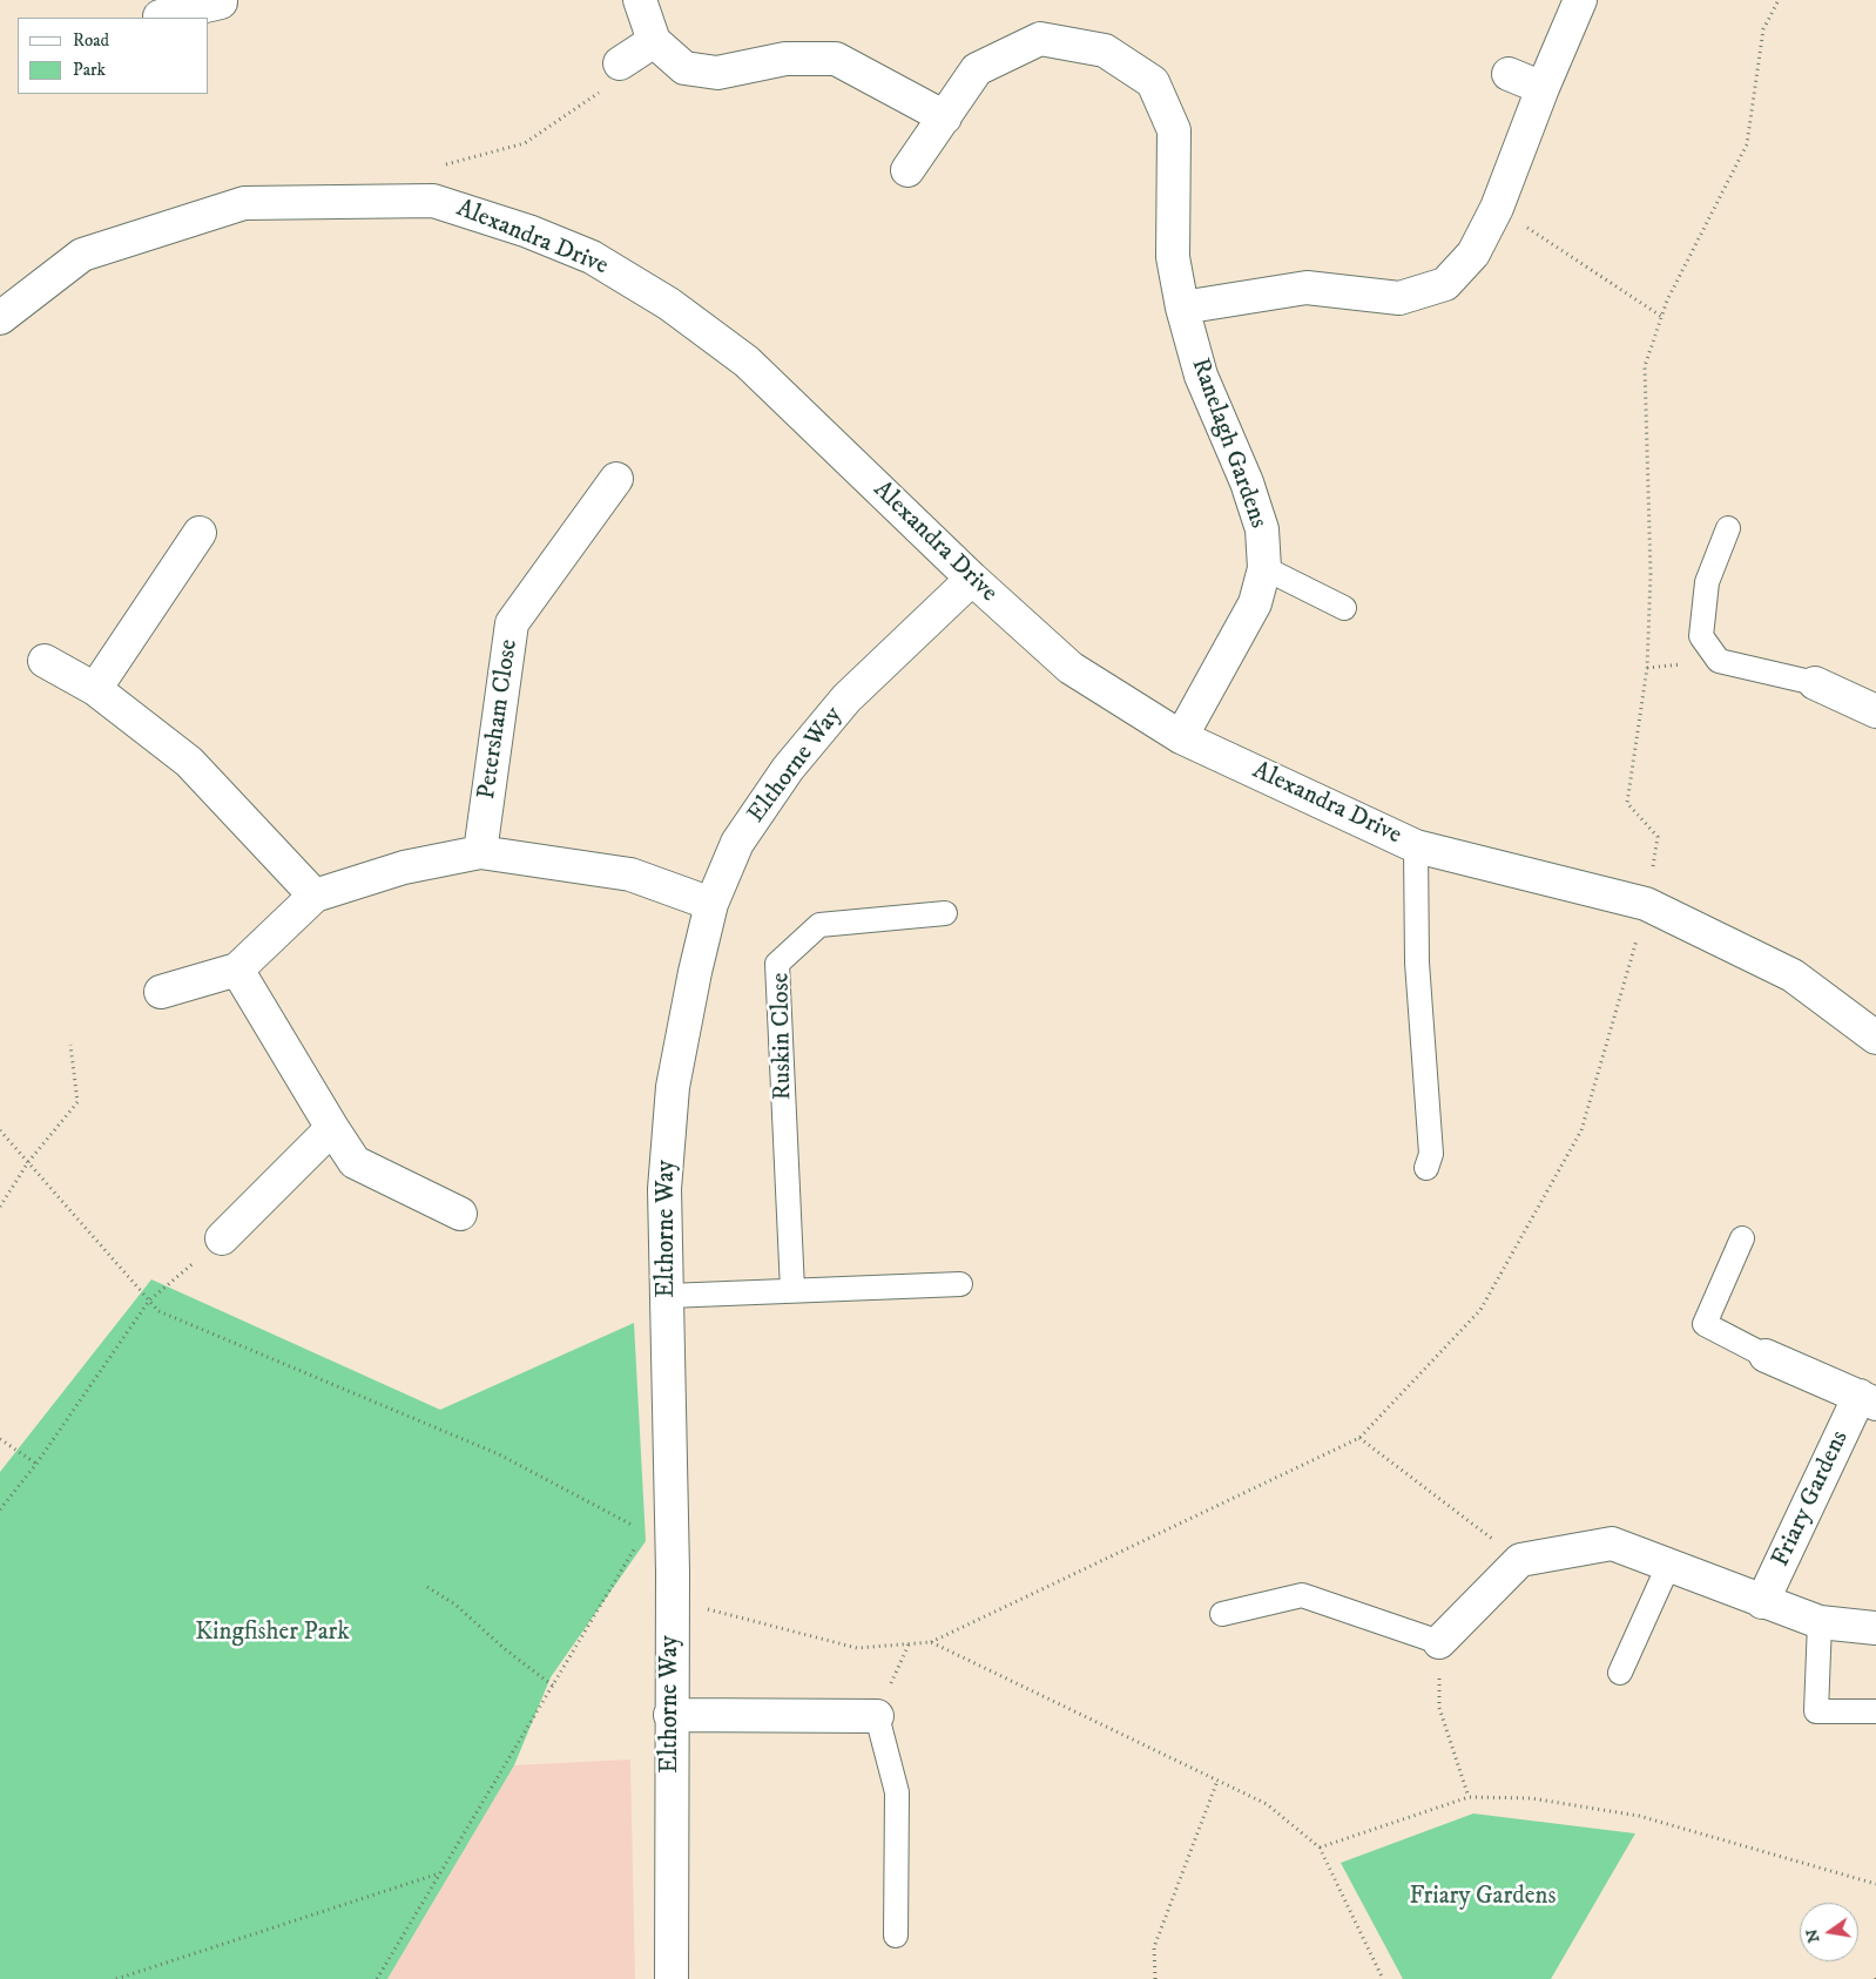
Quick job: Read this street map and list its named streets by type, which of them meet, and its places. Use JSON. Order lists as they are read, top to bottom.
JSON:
{
  "streets": {
    "street": [
      "Alexandra Drive",
      "Ranelagh Gardens",
      "Petersham Close",
      "Elthorne Way",
      "Friary Gardens"
    ],
    "lane": ["Ruskin Close"]
  },
  "crossings": [
    ["Alexandra Drive", "Ranelagh Gardens"],
    ["Alexandra Drive", "Elthorne Way"]
  ],
  "parks": ["Kingfisher Park", "Friary Gardens"],
  "legend": ["Road", "Park"],
  "north": "left"
}
